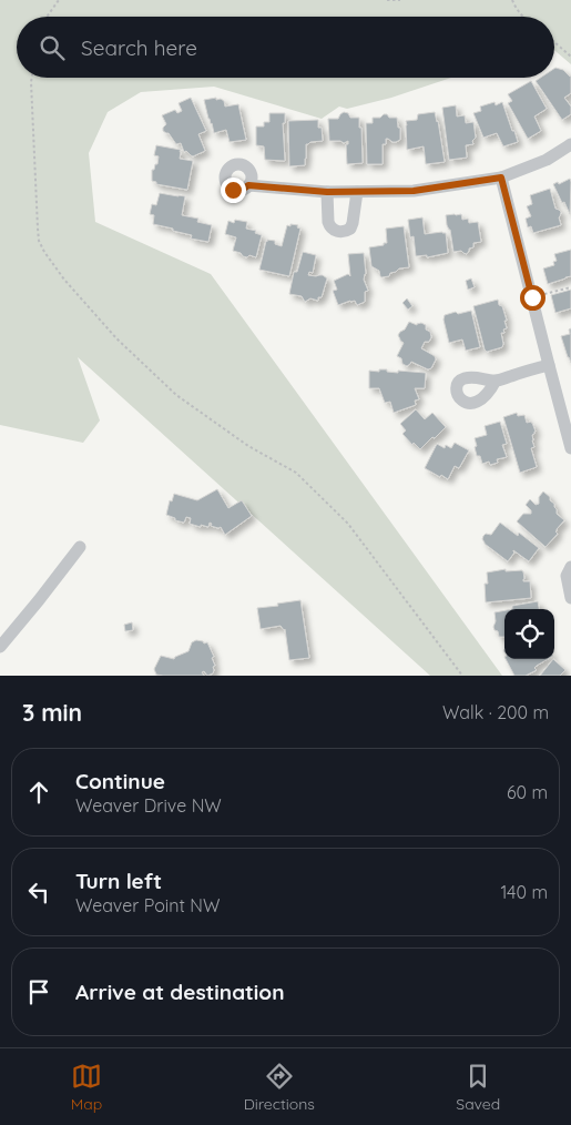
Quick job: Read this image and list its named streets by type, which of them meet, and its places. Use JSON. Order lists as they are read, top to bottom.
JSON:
{
  "page": {
    "search": "Search here",
    "heading": ["3 min", "Walk · 200 m"],
    "list": [
      ["Continue", "Weaver Drive NW", "60 m"],
      ["Turn left", "Weaver Point NW", "140 m"],
      "Arrive at destination"
    ],
    "nav": ["Map", "Directions", "Saved"]
  }
}
